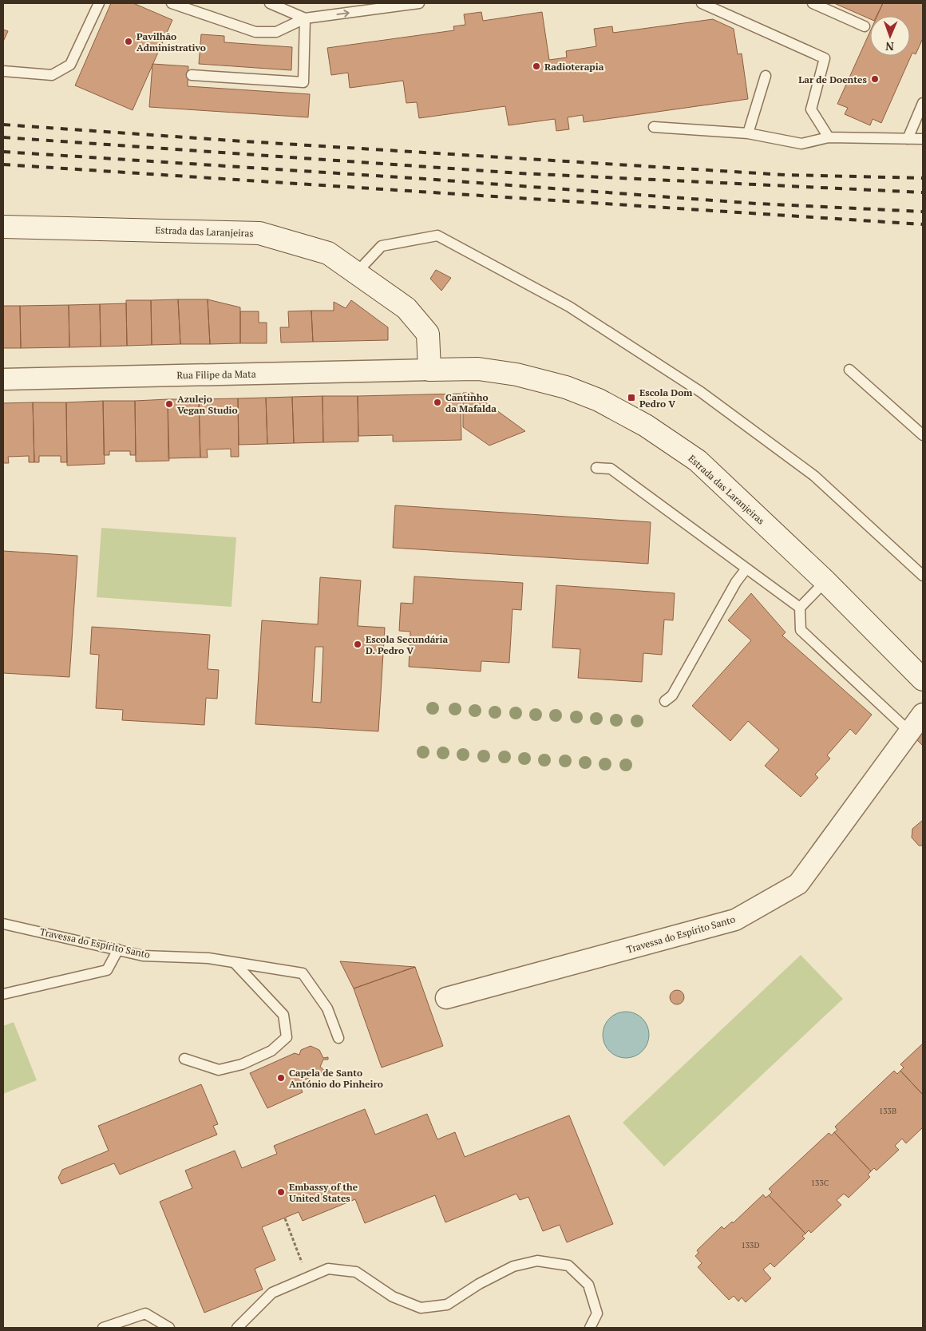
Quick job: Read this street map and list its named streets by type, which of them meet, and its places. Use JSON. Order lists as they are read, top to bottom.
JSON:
{
  "streets": {
    "main road": ["Estrada das Laranjeiras"],
    "street": ["Rua Filipe da Mata", "Travessa do Espírito Santo"]
  },
  "crossings": [
    ["Estrada das Laranjeiras", "Rua Filipe da Mata"]
  ],
  "places": {
    "other": [
      "Pavilhão Administrativo",
      "Radioterapia",
      "Lar de Doentes",
      "Cantinho da Mafalda",
      "Azulejo Vegan Studio",
      "Escola Secundária D. Pedro V",
      "Capela de Santo António do Pinheiro",
      "Embassy of the United States"
    ],
    "transit": ["Escola Dom Pedro V"]
  },
  "house_numbers": ["133B", "133C", "133D"],
  "north": "bottom"
}
